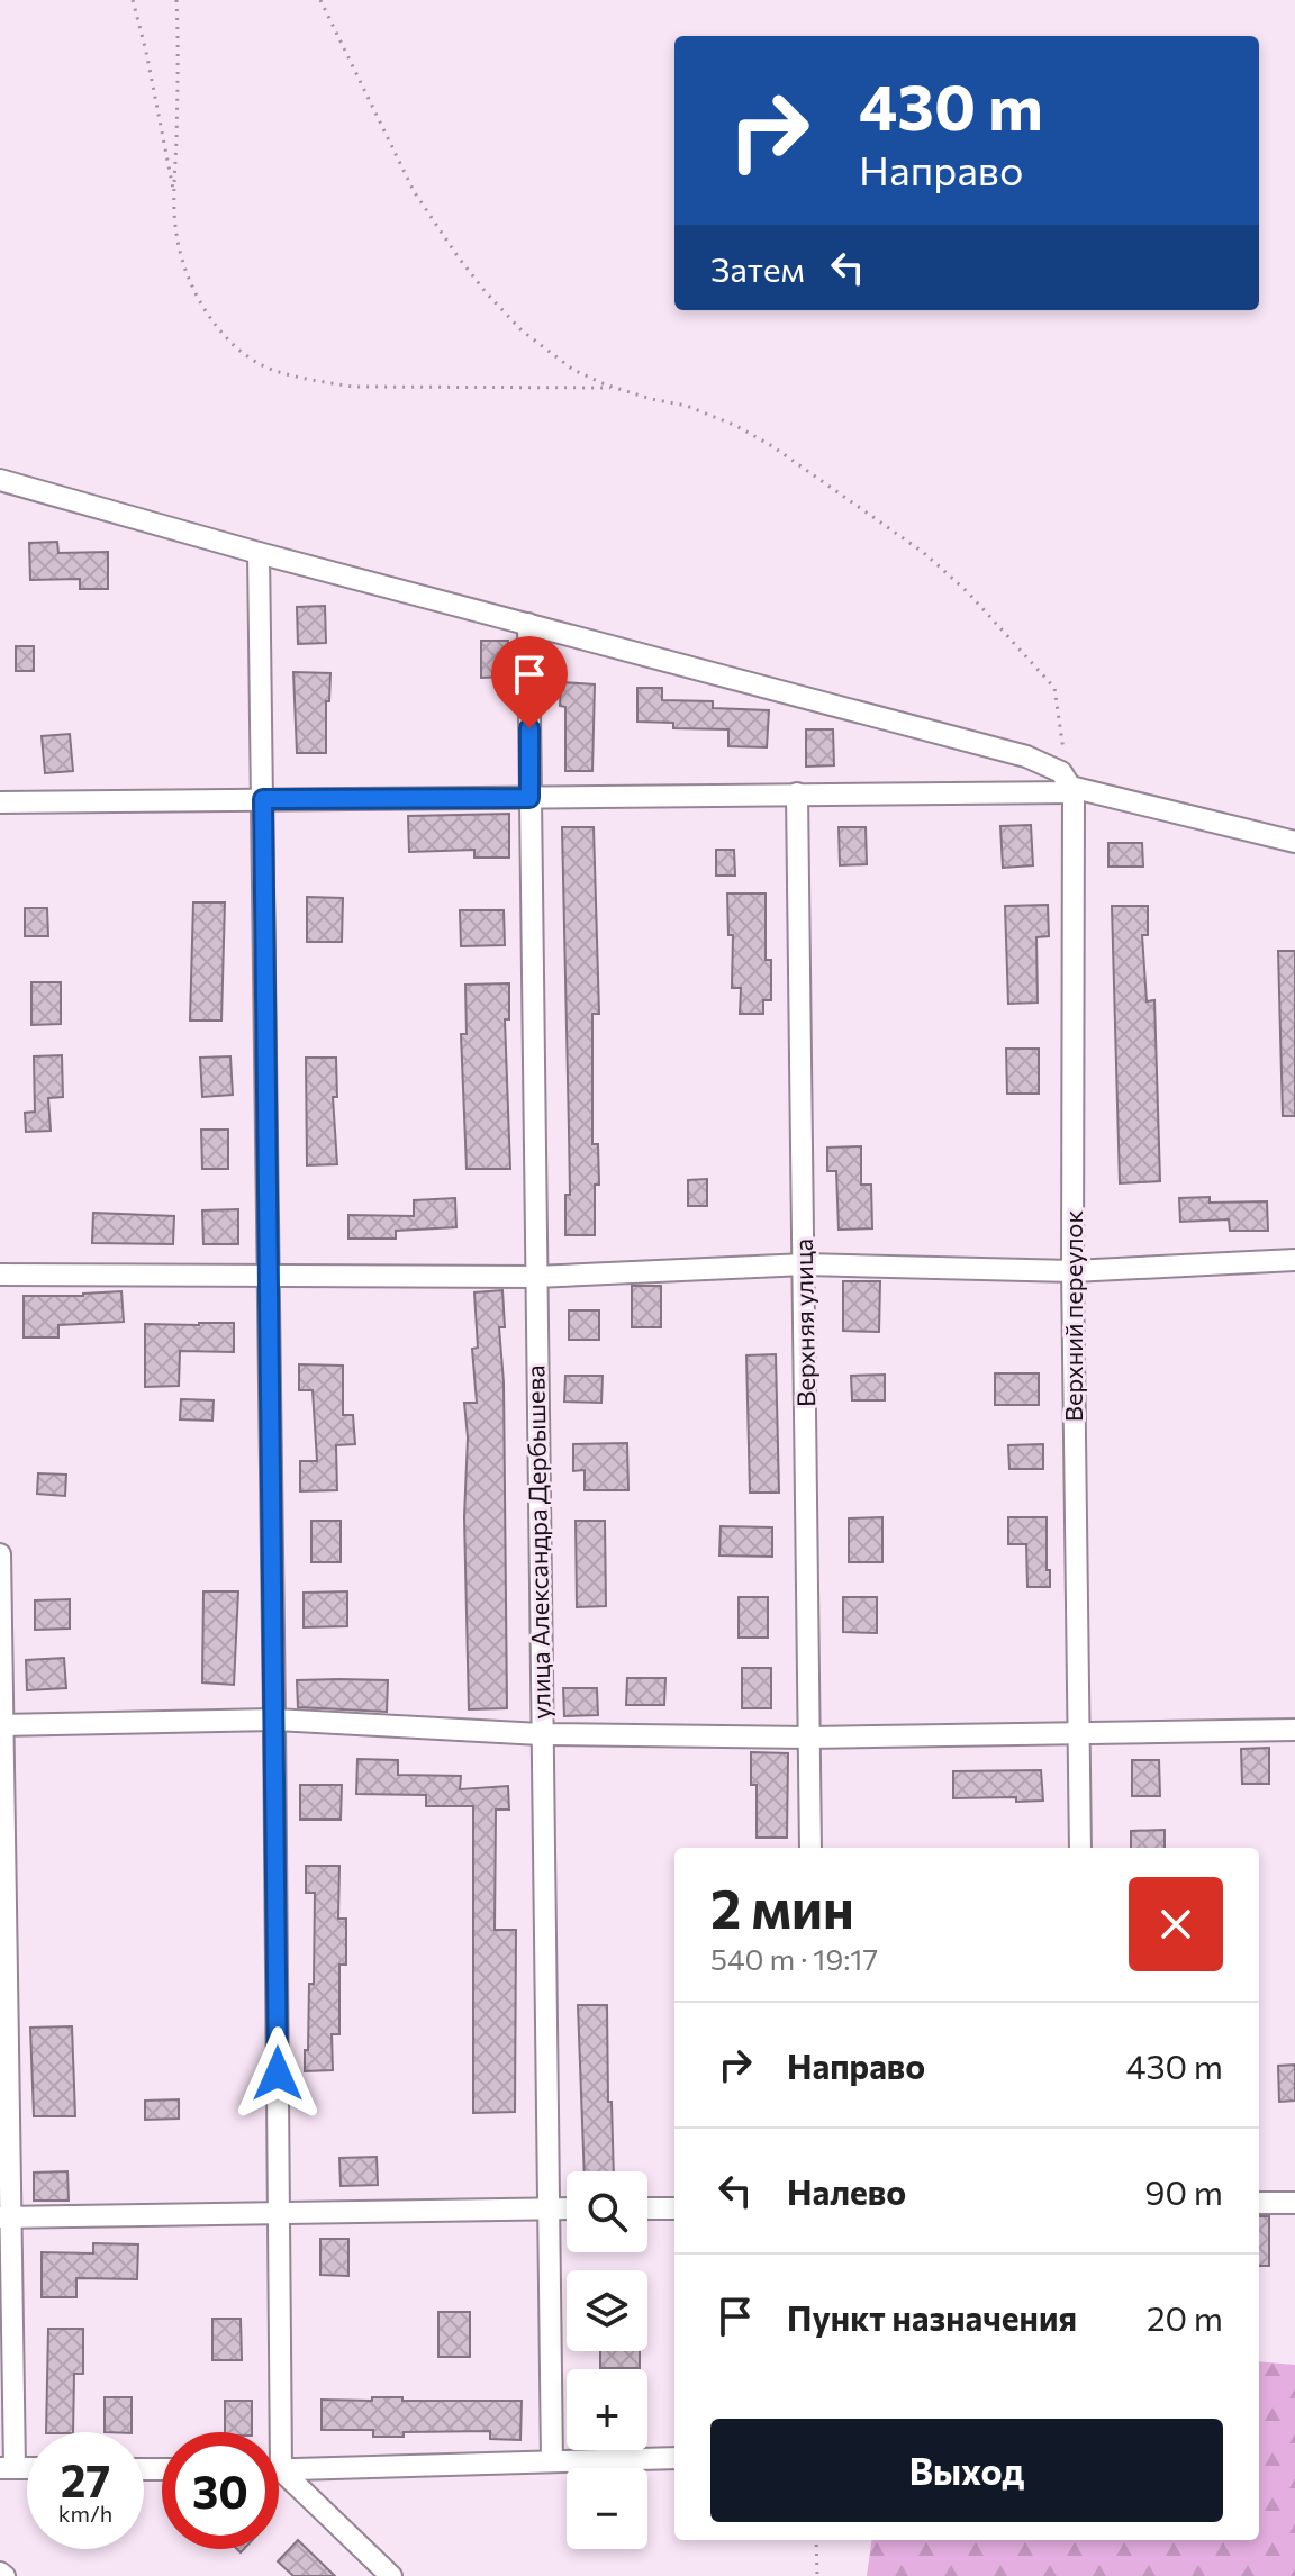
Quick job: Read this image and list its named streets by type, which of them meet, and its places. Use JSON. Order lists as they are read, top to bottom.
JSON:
{
  "streets": {
    "street": ["Верхний переулок", "Верхняя улица", "улица Александра Дербышева"]
  },
  "page": {
    "turn": ["430 m", "Направо"],
    "then": "Затем",
    "heading": ["2 мин", "540 m · 19:17"],
    "list": [
      {
        "name": "Направо",
        "value": "430 m"
      },
      {
        "name": "Налево",
        "value": "90 m"
      },
      {
        "name": "Пункт назначения",
        "value": "20 m"
      }
    ],
    "map_buttons": ["+", "−"],
    "buttons": "Выход",
    "speed": "27 km/h",
    "limit": "30"
  }
}
